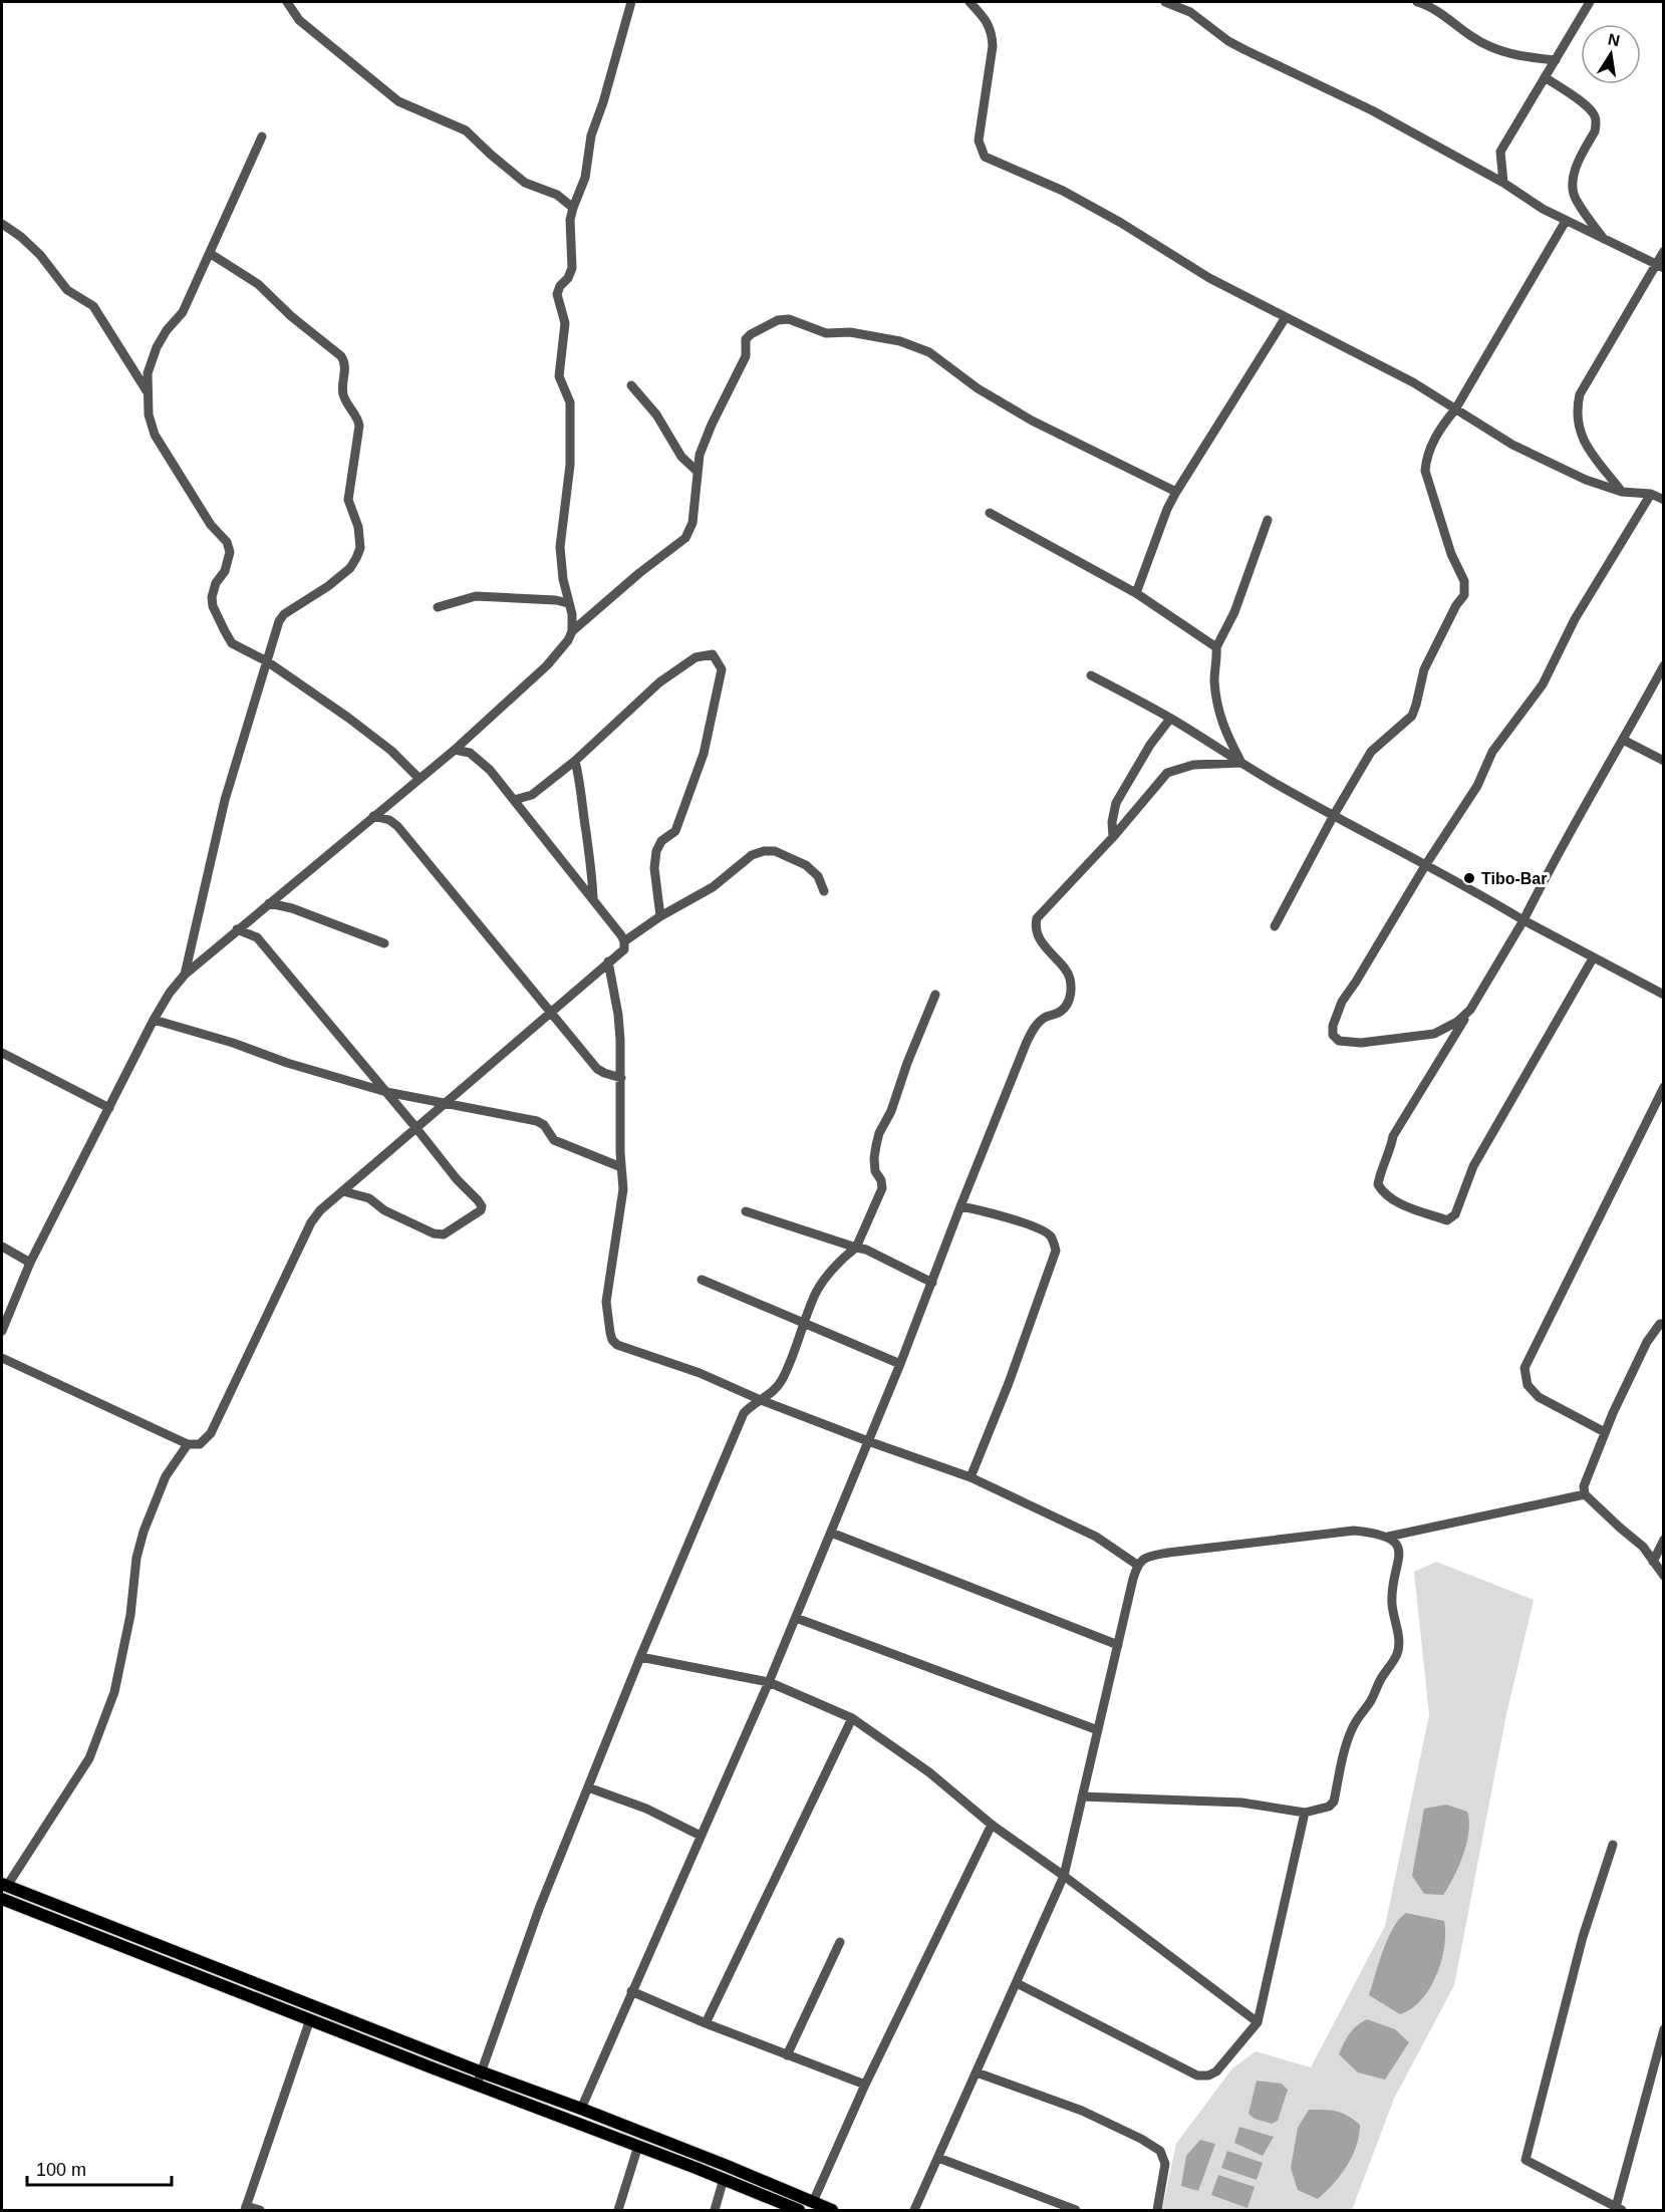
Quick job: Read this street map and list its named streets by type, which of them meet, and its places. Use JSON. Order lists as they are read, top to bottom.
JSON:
{
  "places": ["Tibo-Bar"],
  "scale_bar": "100 m",
  "north": "top"
}
